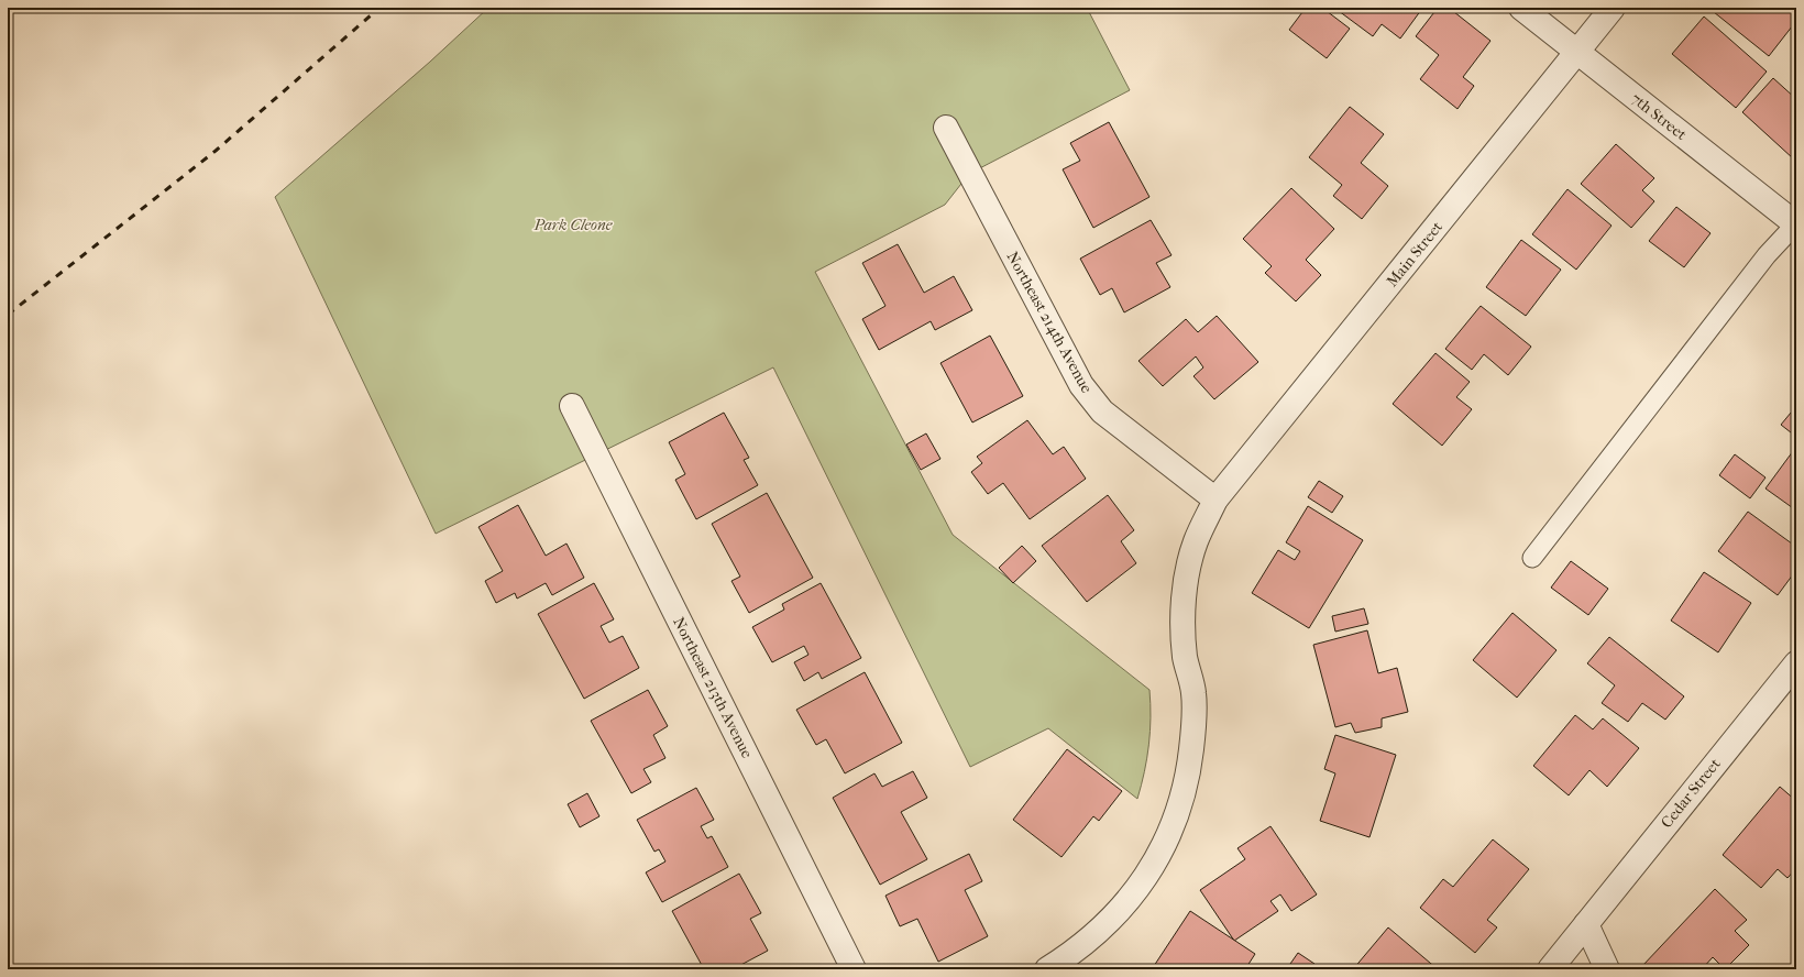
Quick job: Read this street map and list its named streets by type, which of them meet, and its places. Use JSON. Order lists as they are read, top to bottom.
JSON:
{
  "streets": {
    "street": [
      "7th Street",
      "Main Street",
      "Northeast 214th Avenue",
      "Northeast 213th Avenue",
      "Cedar Street"
    ]
  },
  "crossings": [
    ["7th Street", "Main Street"],
    ["Main Street", "Northeast 214th Avenue"]
  ],
  "parks": ["Park Cleone"]
}
